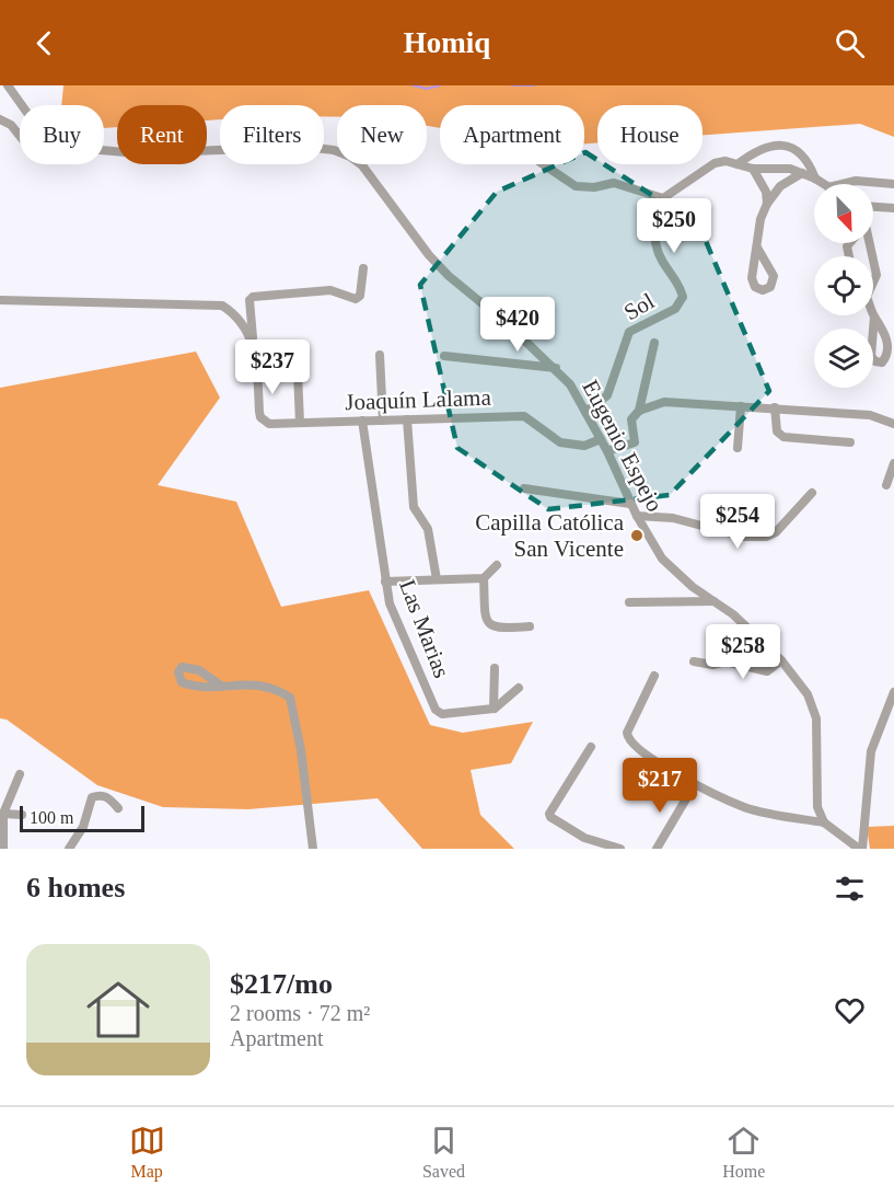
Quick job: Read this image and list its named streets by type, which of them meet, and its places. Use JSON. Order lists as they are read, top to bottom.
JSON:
{
  "streets": {
    "street": [
      "Sol",
      "Joaquín Lalama",
      "Eugenio Espejo",
      "Las Marias"
    ]
  },
  "crossings": [
    ["Sol", "Eugenio Espejo"],
    ["Joaquín Lalama", "Eugenio Espejo"],
    ["Joaquín Lalama", "Las Marias"]
  ],
  "places": ["Capilla Católica San Vicente"],
  "scale_bar": "100 m",
  "north": "bottom right",
  "page": {
    "header": "Homiq",
    "chip": [
      "Buy",
      "Rent",
      "Filters",
      "New",
      "Apartment",
      "House"
    ],
    "price": [
      "$250",
      "$420",
      "$237",
      "$254",
      "$258",
      "$217"
    ],
    "scale": "100 m",
    "heading": "6 homes",
    "list": [
      {
        "name": "$217/mo",
        "note": "2 rooms · 72 m² · Apartment"
      }
    ],
    "tabs": ["Map", "Saved", "Home"]
  }
}
